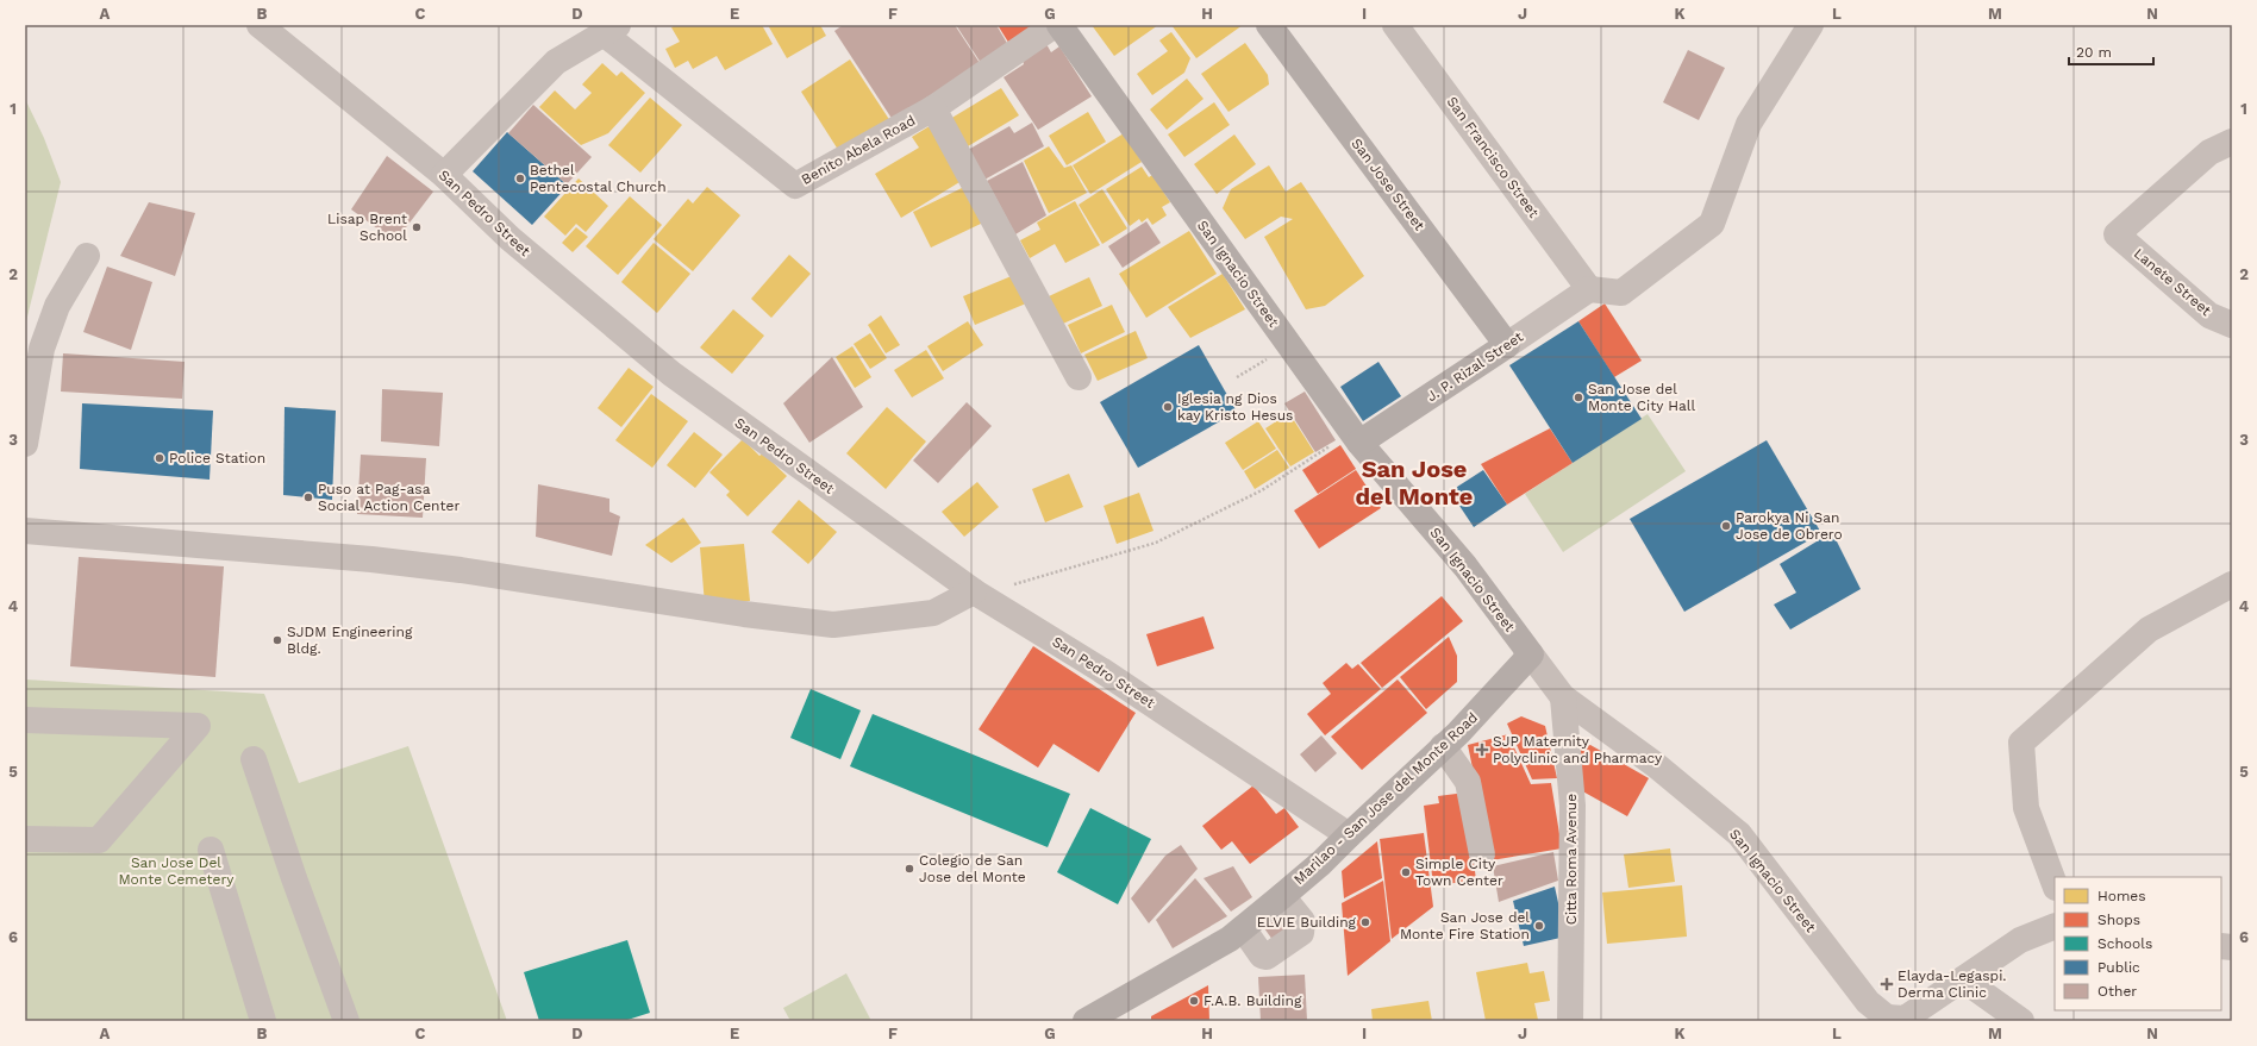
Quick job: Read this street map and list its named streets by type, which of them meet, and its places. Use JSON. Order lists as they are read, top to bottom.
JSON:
{
  "streets": {
    "main road": [
      "San Jose Street",
      "San Ignacio Street",
      "J. P. Rizal Street",
      "Marilao - San Jose del Monte Road"
    ],
    "street": [
      "Benito Abela Road",
      "San Francisco Street",
      "San Pedro Street",
      "Lanete Street",
      "Citta Roma Avenue"
    ]
  },
  "crossings": [
    ["San Francisco Street", "J. P. Rizal Street"],
    ["San Jose Street", "J. P. Rizal Street"],
    ["San Pedro Street", "Marilao - San Jose del Monte Road"],
    ["San Ignacio Street", "J. P. Rizal Street"],
    ["San Ignacio Street", "Marilao - San Jose del Monte Road"],
    ["San Ignacio Street", "Citta Roma Avenue"]
  ],
  "districts": ["San Jose del Monte"],
  "parks": ["San Jose Del Monte Cemetery"],
  "places": {
    "other": [
      "Bethel Pentecostal Church",
      "Lisap Brent School",
      "San Jose del Monte City Hall",
      "Iglesia ng Dios kay Kristo Hesus",
      "Police Station",
      "Puso at Pag-asa Social Action Center",
      "Parokya Ni San Jose de Obrero",
      "SJDM Engineering Bldg.",
      "Colegio de San Jose del Monte",
      "Simple City Town Center",
      "ELVIE Building",
      "San Jose del Monte Fire Station",
      "F.A.B. Building"
    ],
    "health": ["SJP Maternity Polyclinic and Pharmacy", "Elayda-Legaspi. Derma Clinic"]
  },
  "legend": [
    "Homes",
    "Shops",
    "Schools",
    "Public",
    "Other"
  ],
  "scale_bar": "20 m",
  "grid": {
    "columns": [
      "A",
      "B",
      "C",
      "D",
      "E",
      "F",
      "G",
      "H",
      "I",
      "J",
      "K",
      "L",
      "M",
      "N"
    ],
    "rows": [
      "1",
      "2",
      "3",
      "4",
      "5",
      "6"
    ]
  }
}
